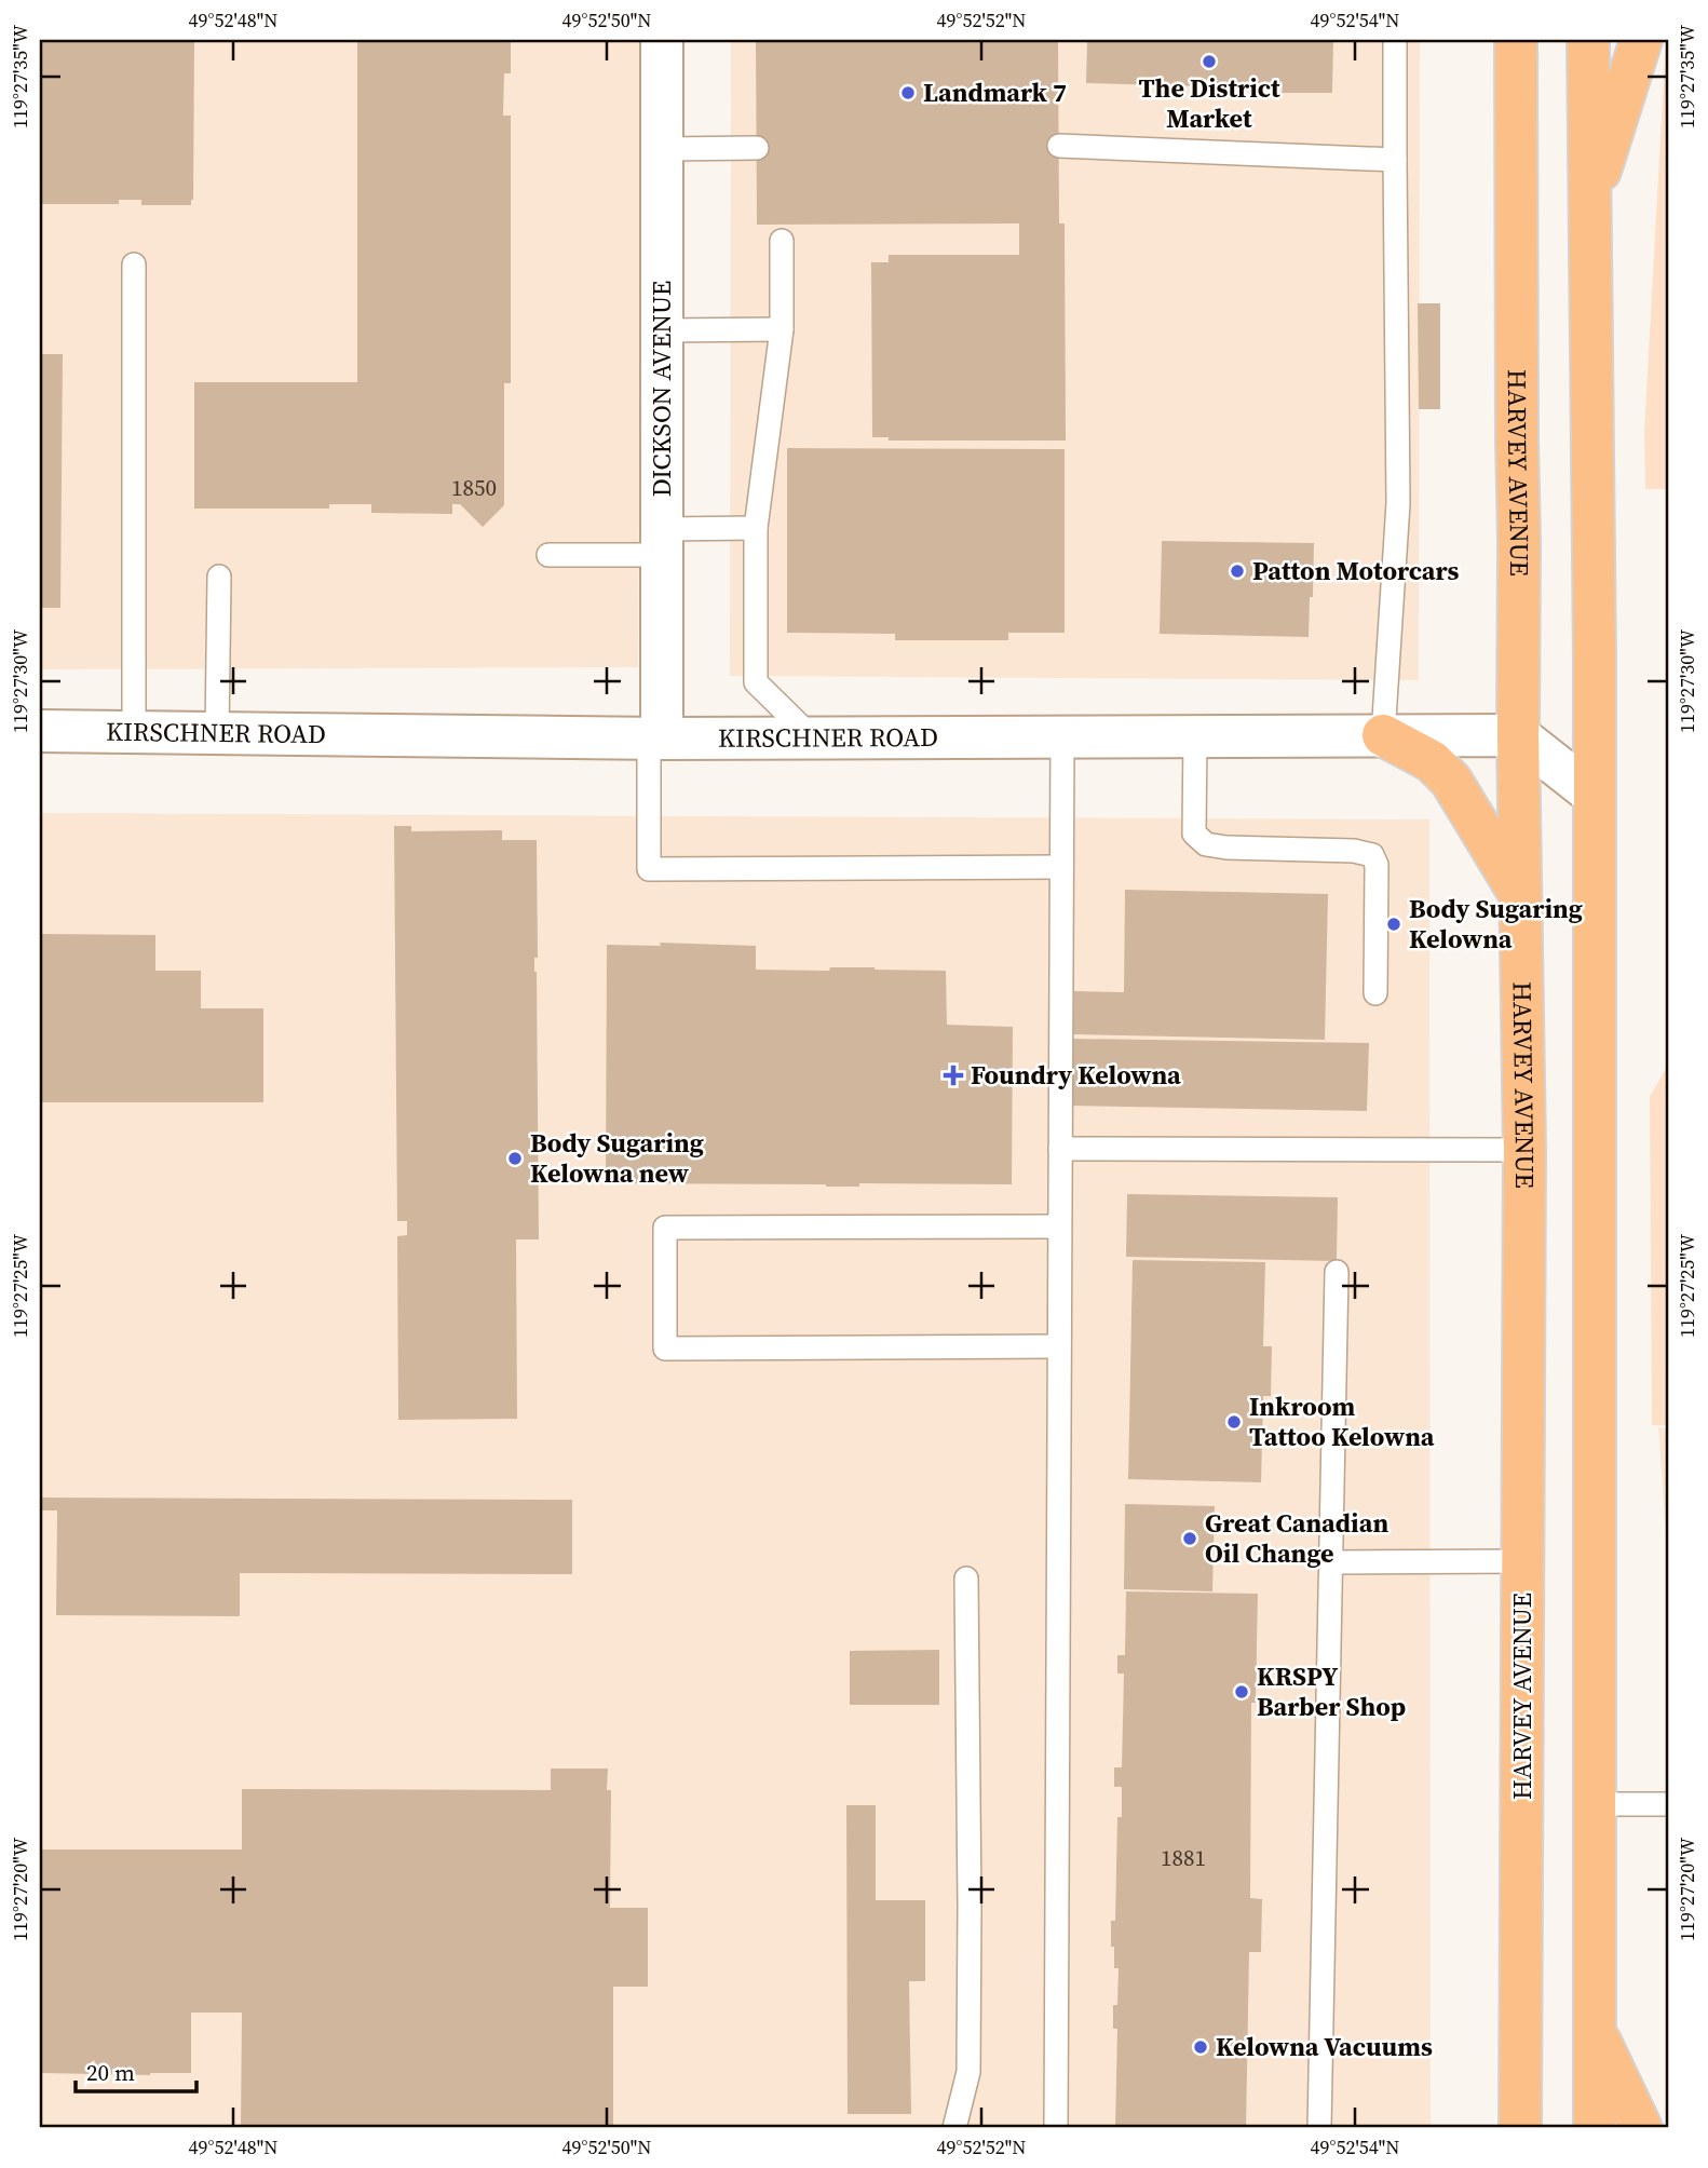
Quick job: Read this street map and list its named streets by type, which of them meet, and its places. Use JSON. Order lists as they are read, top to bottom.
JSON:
{
  "streets": {
    "highway": ["HARVEY AVENUE"],
    "street": ["DICKSON AVENUE", "KIRSCHNER ROAD"]
  },
  "crossings": [
    ["DICKSON AVENUE", "KIRSCHNER ROAD"],
    ["HARVEY AVENUE", "KIRSCHNER ROAD"]
  ],
  "places": {
    "other": [
      "The District Market",
      "Landmark 7",
      "Patton Motorcars",
      "Body Sugaring Kelowna",
      "Body Sugaring Kelowna new",
      "Inkroom Tattoo Kelowna",
      "Great Canadian Oil Change",
      "KRSPY Barber Shop",
      "Kelowna Vacuums"
    ],
    "health": ["Foundry Kelowna"]
  },
  "house_numbers": ["1850", "1881"],
  "scale_bar": "20 m",
  "coordinates": [
    "49°52'48\"N",
    "49°52'50\"N",
    "49°52'52\"N",
    "49°52'54\"N",
    "119°27'35\"W",
    "119°27'30\"W",
    "119°27'25\"W",
    "119°27'20\"W"
  ]
}
